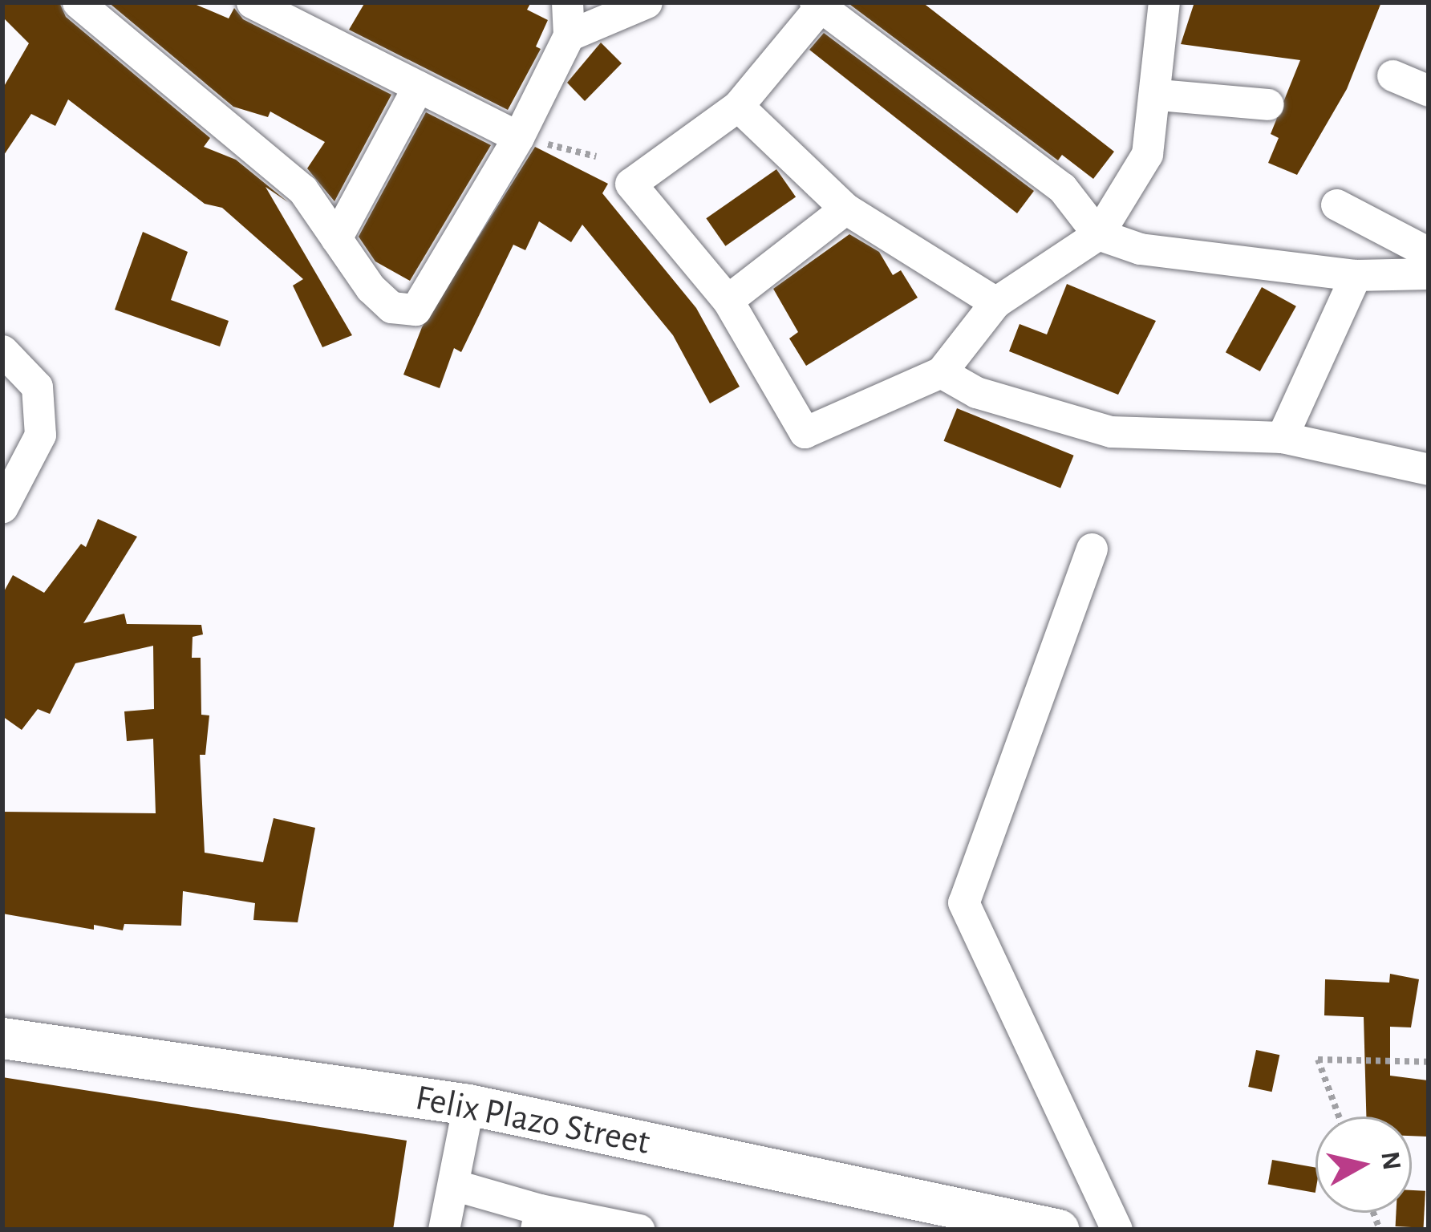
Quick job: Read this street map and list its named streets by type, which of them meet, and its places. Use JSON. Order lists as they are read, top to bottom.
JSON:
{
  "streets": {
    "main road": ["Felix Plazo Street"]
  },
  "north": "right"
}
